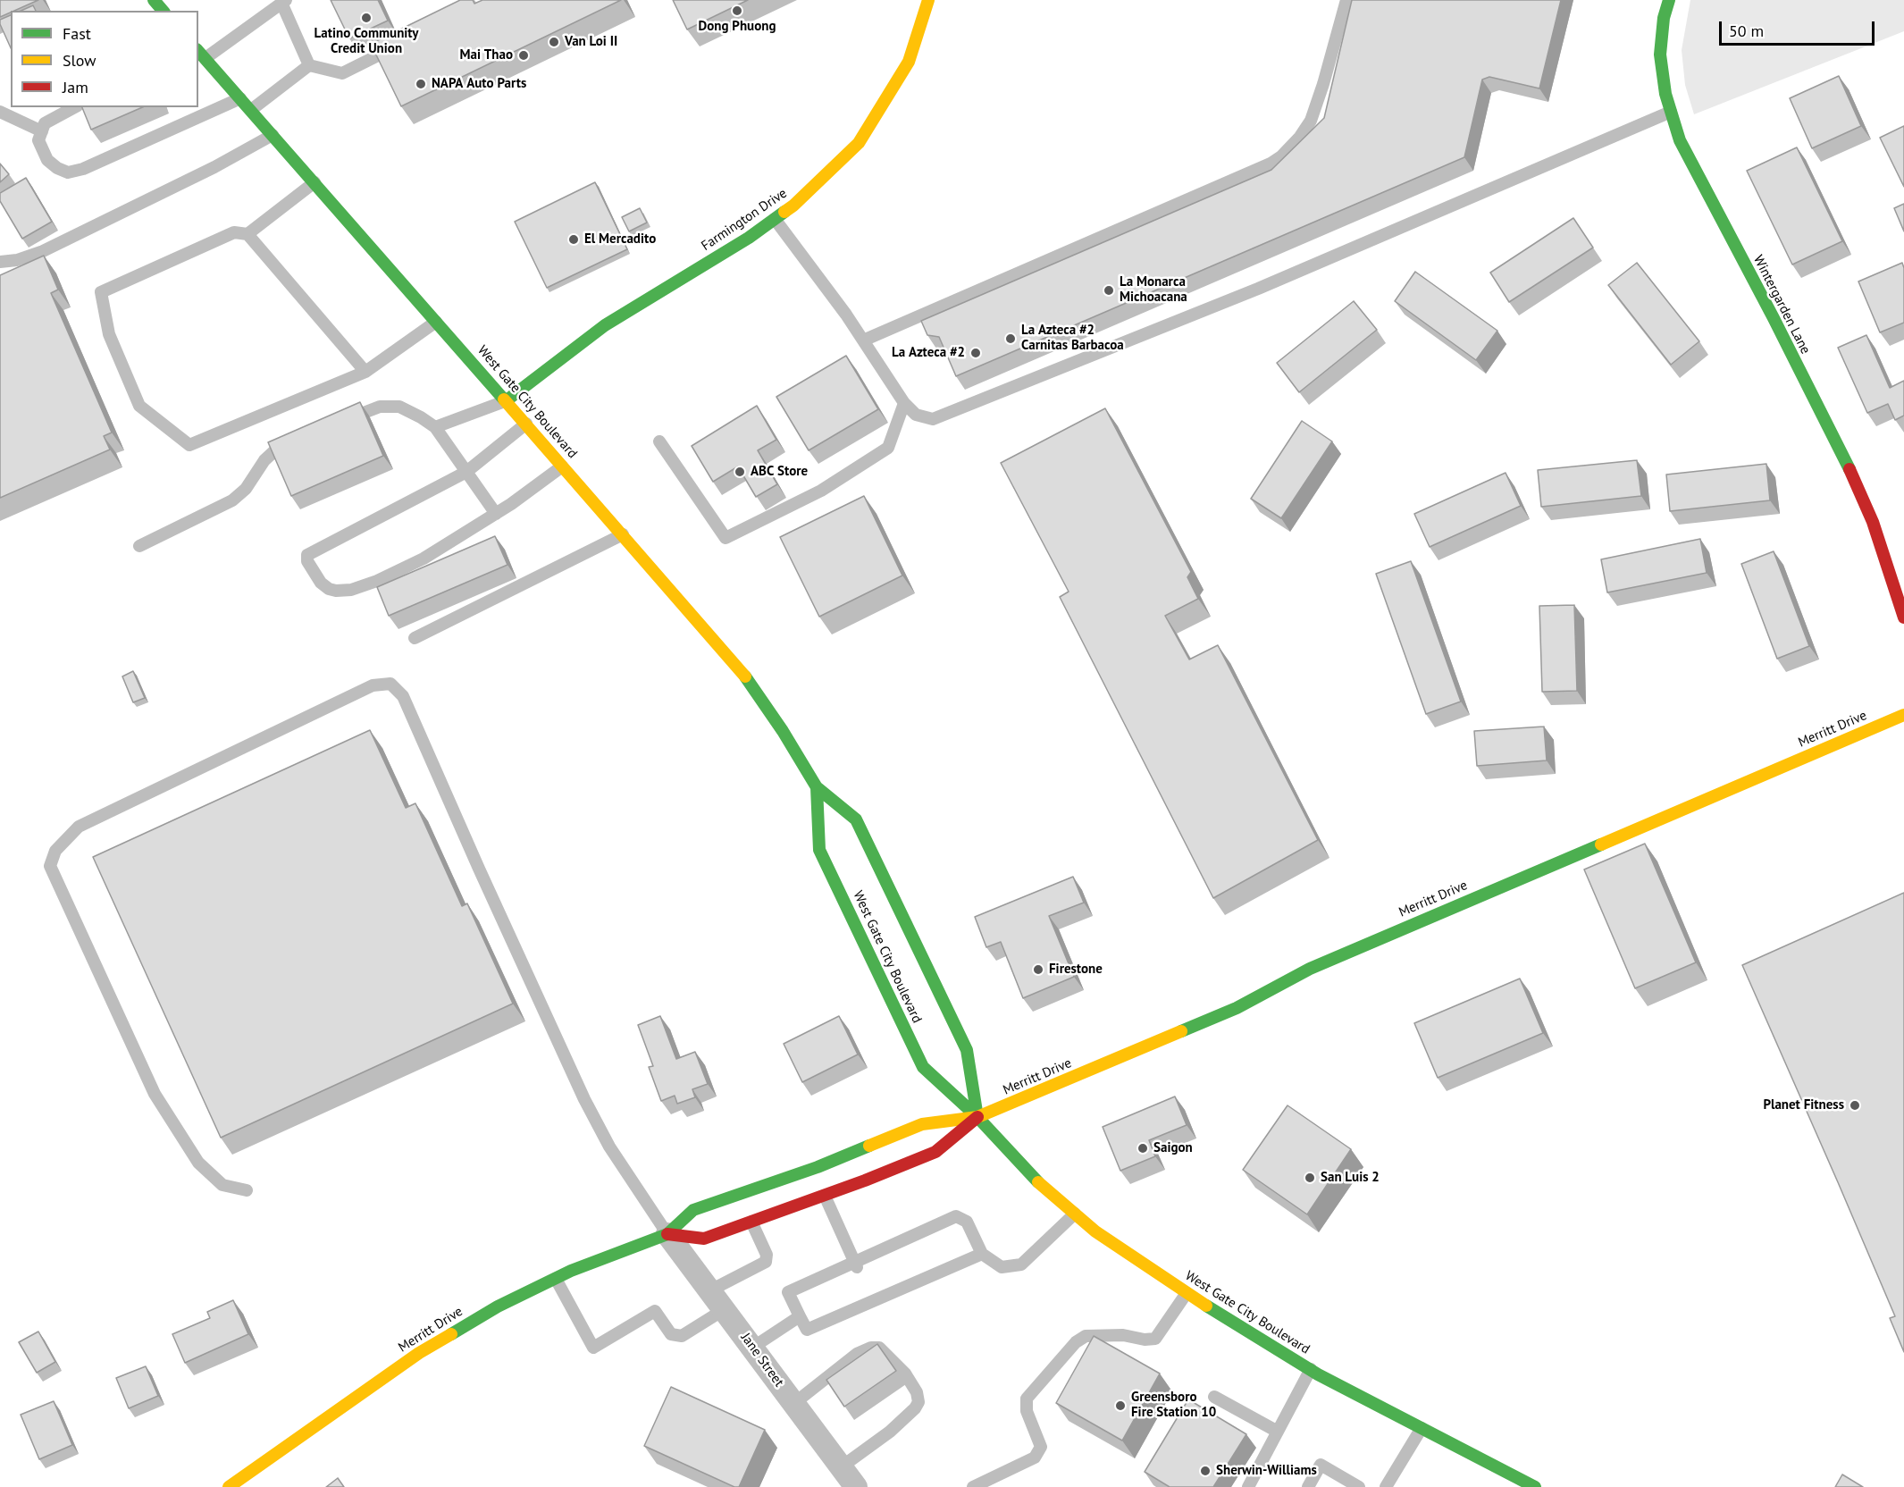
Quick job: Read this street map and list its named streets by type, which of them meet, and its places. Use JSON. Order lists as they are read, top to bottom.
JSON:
{
  "streets": {
    "main road": [
      "Farmington Drive",
      "Wintergarden Lane",
      "West Gate City Boulevard",
      "Merritt Drive"
    ],
    "street": ["Jane Street"]
  },
  "crossings": [
    ["Farmington Drive", "West Gate City Boulevard"],
    ["West Gate City Boulevard", "Merritt Drive"],
    ["Merritt Drive", "Jane Street"]
  ],
  "places": [
    "Dong Phuong",
    "Latino Community Credit Union",
    "Van Loi II",
    "Mai Thao",
    "NAPA Auto Parts",
    "El Mercadito",
    "La Monarca Michoacana",
    "La Azteca #2 Carnitas Barbacoa",
    "La Azteca #2",
    "ABC Store",
    "Firestone",
    "Planet Fitness",
    "Saigon",
    "San Luis 2",
    "Greensboro Fire Station 10",
    "Sherwin-Williams"
  ],
  "legend": ["Fast", "Slow", "Jam"],
  "scale_bar": "50 m"
}
